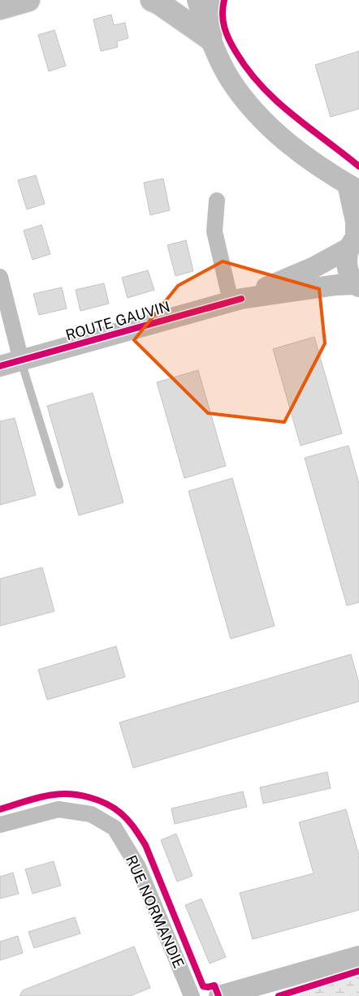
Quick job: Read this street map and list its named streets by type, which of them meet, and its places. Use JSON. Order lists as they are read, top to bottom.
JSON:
{
  "streets": {
    "street": ["ROUTE GAUVIN", "RUE NORMANDIE"]
  }
}
